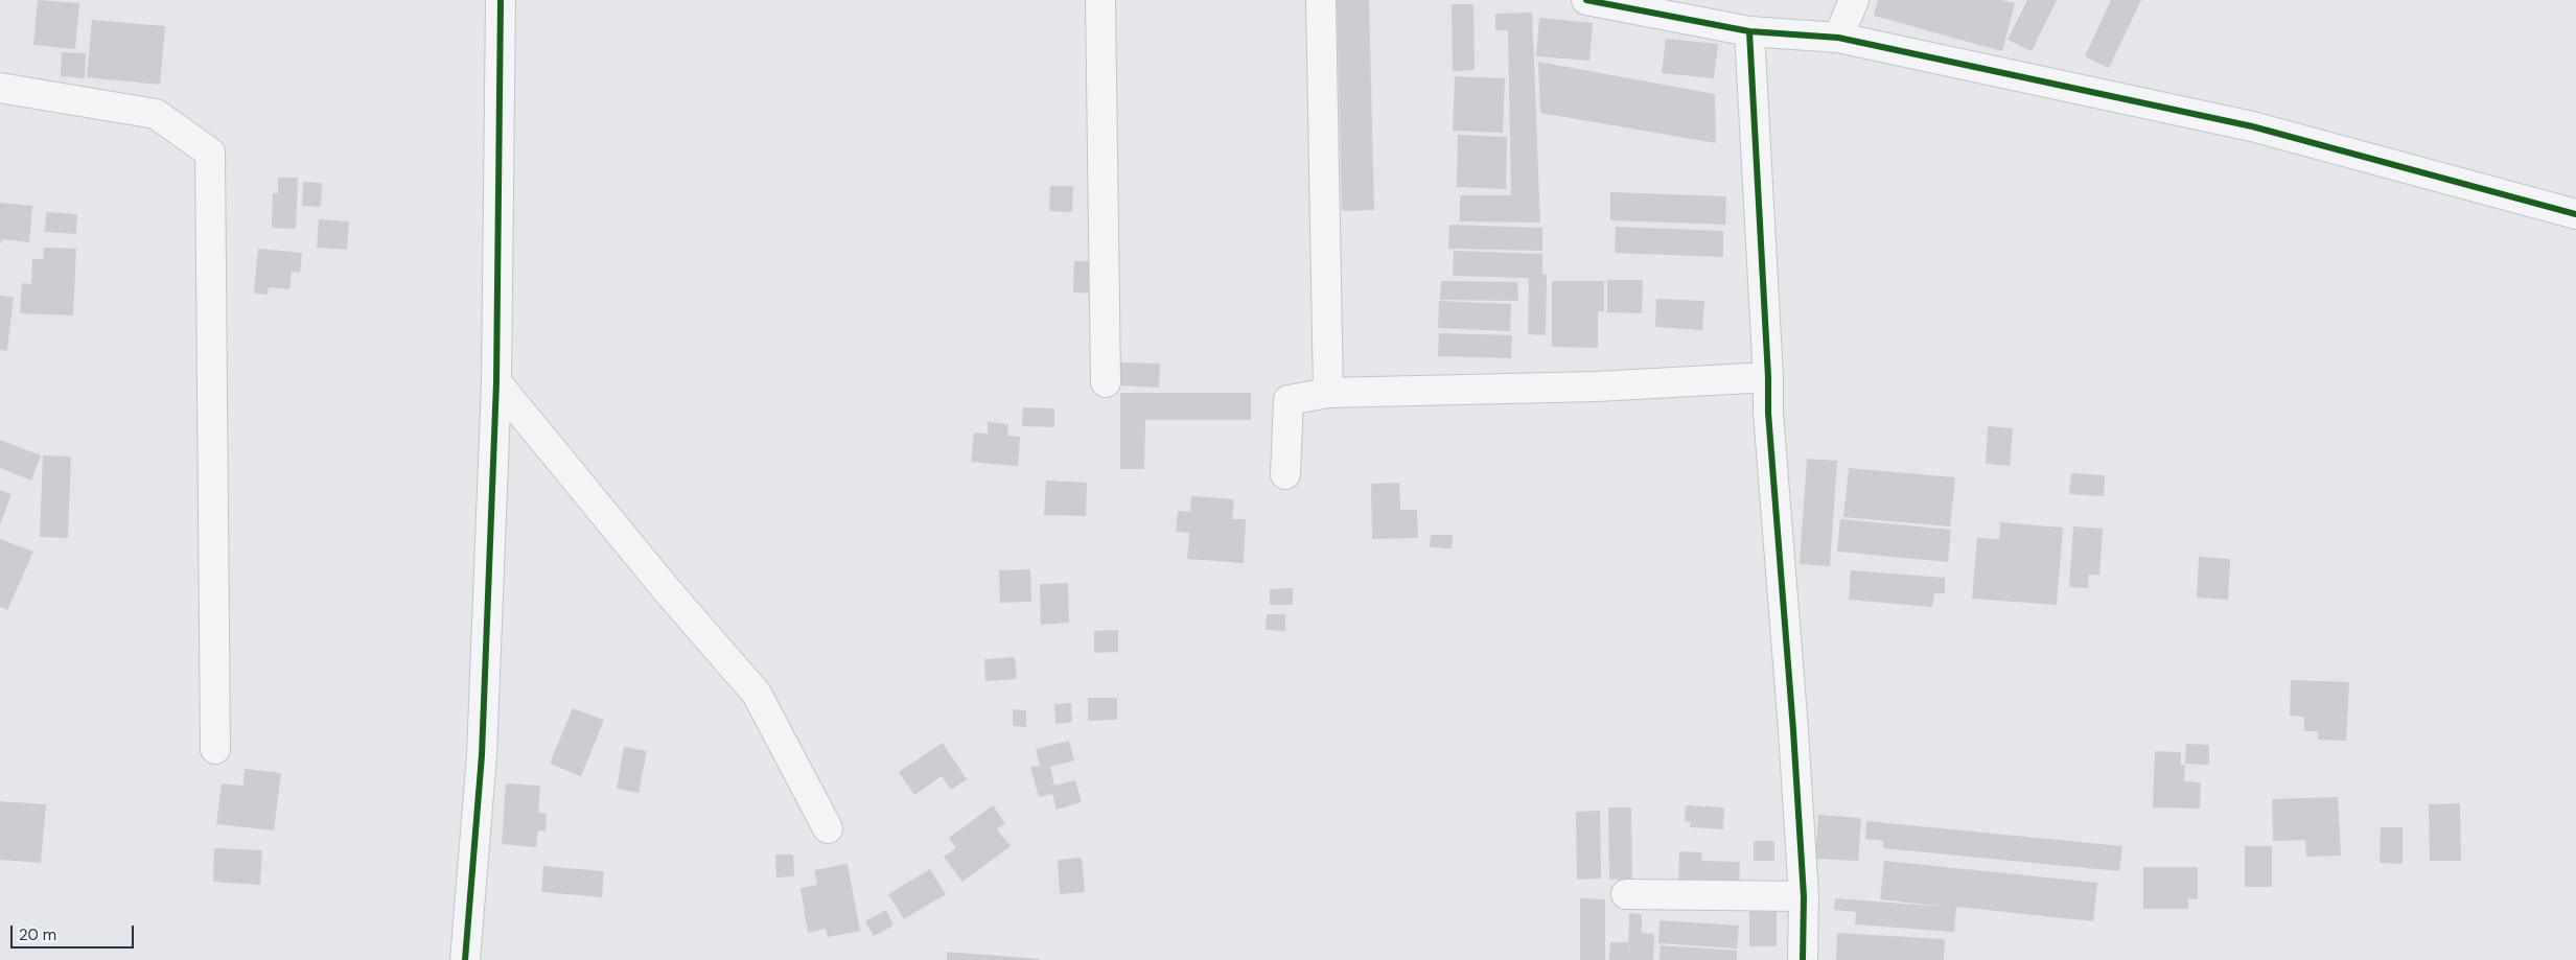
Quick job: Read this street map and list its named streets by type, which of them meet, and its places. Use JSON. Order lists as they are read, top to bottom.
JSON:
{
  "scale_bar": "20 m"
}
